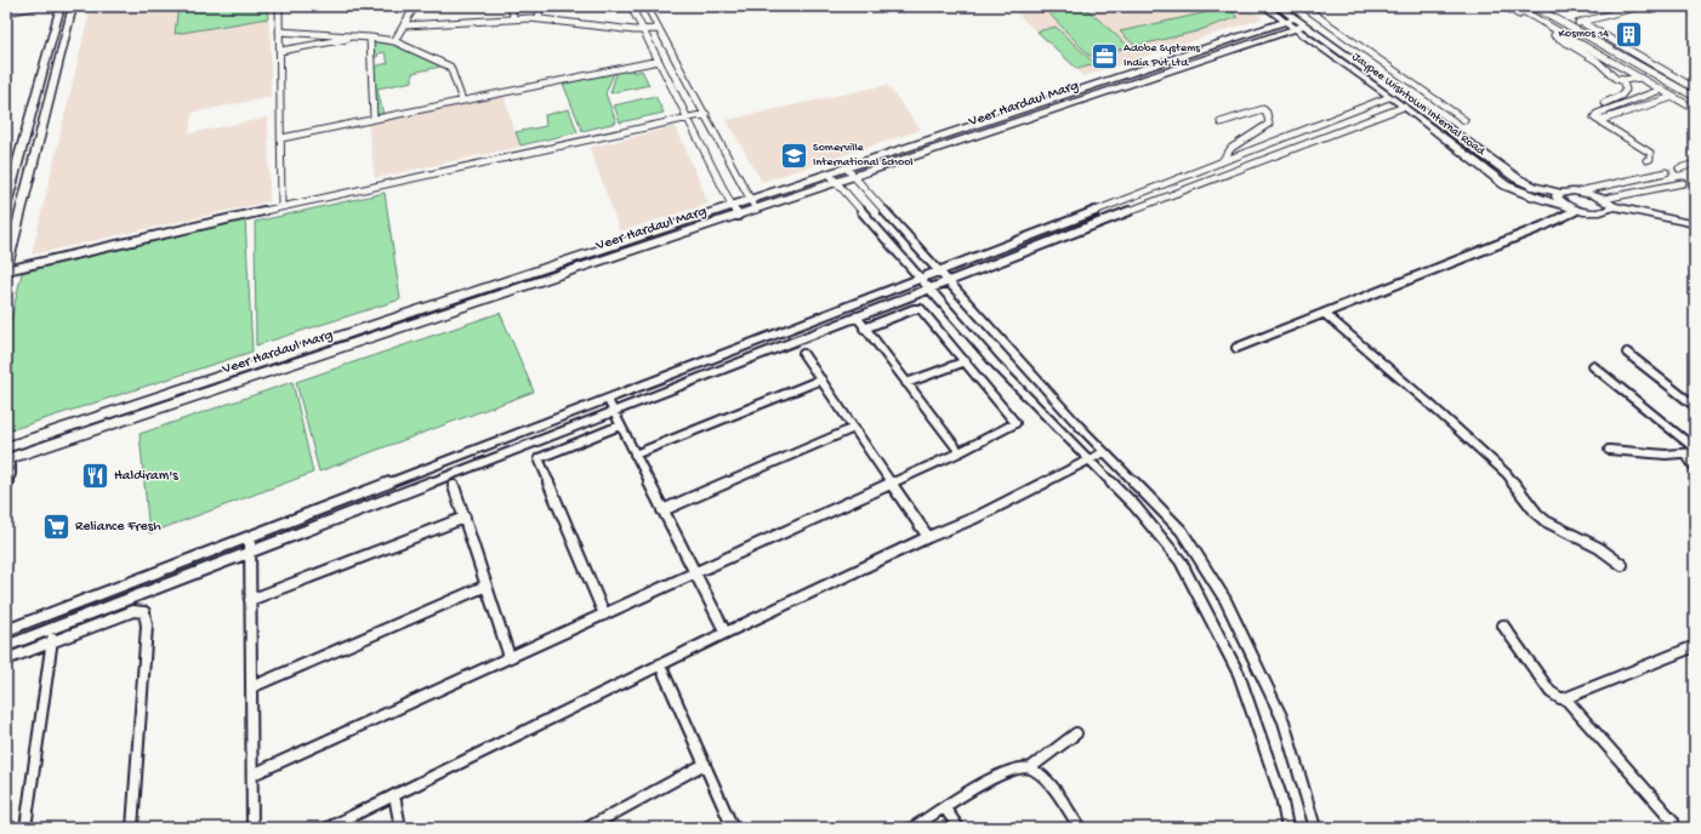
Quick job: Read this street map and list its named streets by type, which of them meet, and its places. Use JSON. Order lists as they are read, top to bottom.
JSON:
{
  "streets": {
    "street": ["Veer Hardaul Marg", "Jaypee Wishtown Internal Road"]
  },
  "crossings": [
    ["Veer Hardaul Marg", "Jaypee Wishtown Internal Road"]
  ],
  "places": {
    "building": ["Kosmos 14"],
    "office": ["Adobe Systems India Pvt Ltd"],
    "school or university": ["Somerville International School"],
    "restaurant": ["Haldiram's"],
    "supermarket": ["Reliance Fresh"]
  }
}
